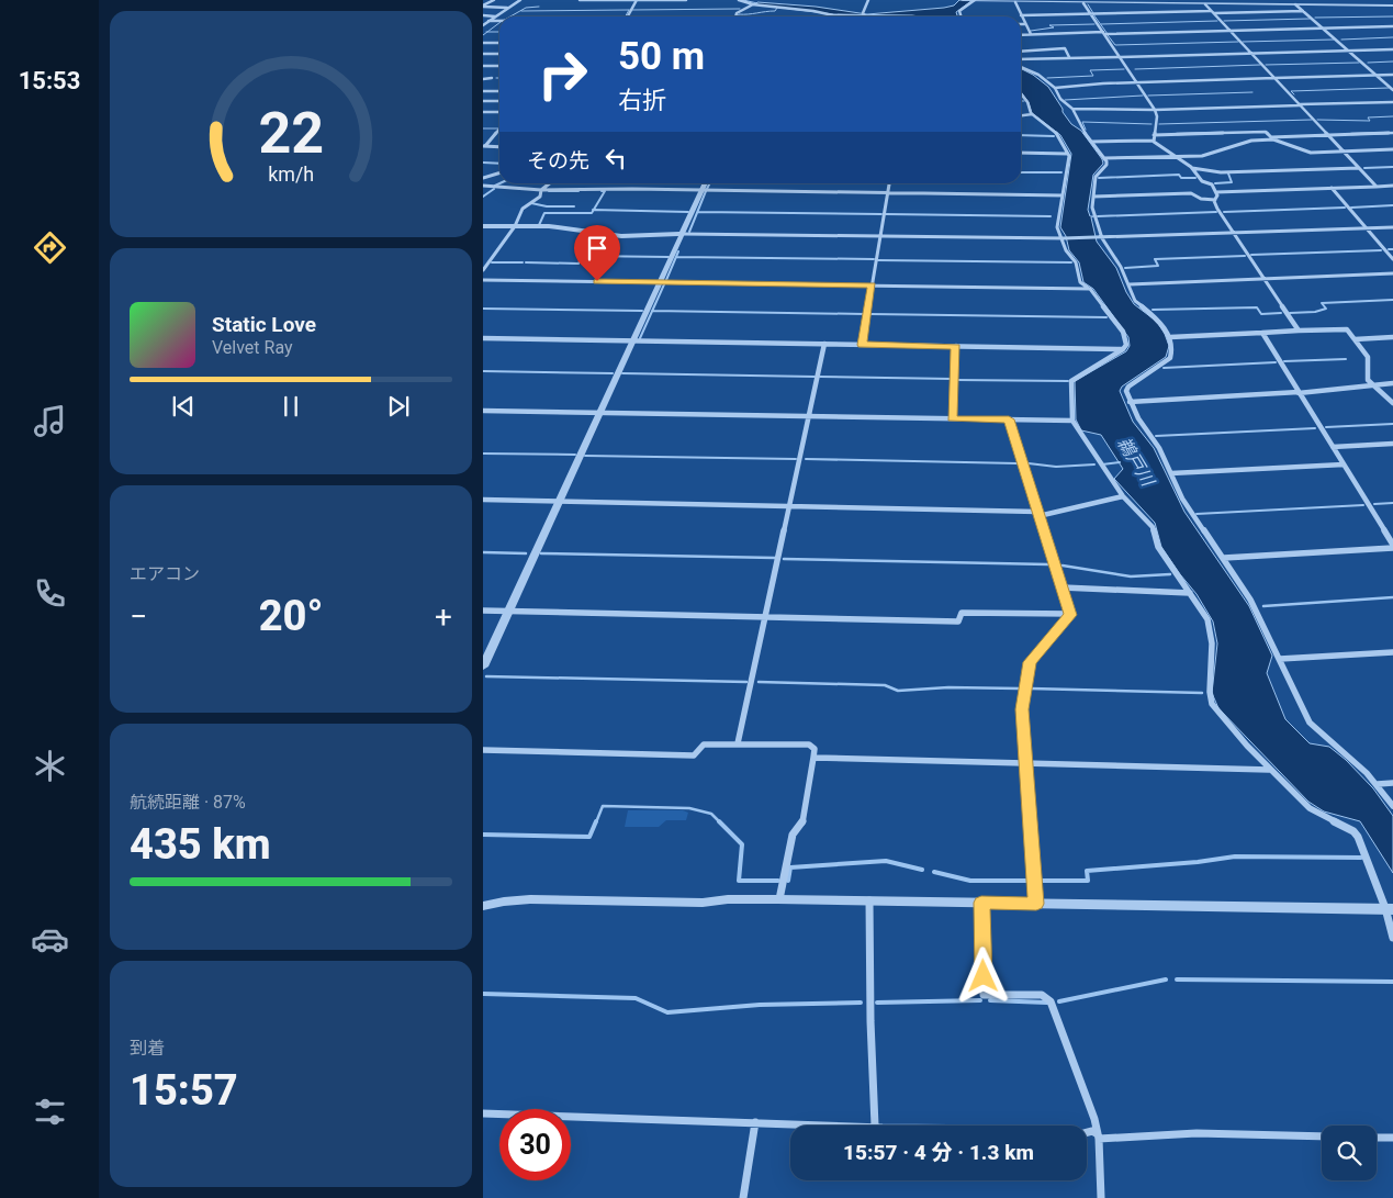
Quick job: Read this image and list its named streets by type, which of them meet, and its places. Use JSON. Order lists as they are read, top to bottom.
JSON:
{
  "water": ["鵜戸川"],
  "page": {
    "tabs": "15:53",
    "turn": ["50 m", "右折"],
    "then": "その先",
    "song": ["Static Love", "Velvet Ray"],
    "tile": [
      "エアコン",
      ["航続距離 · 87%", "435 km"],
      ["到着", "15:57"]
    ],
    "heat": ["−", "20°", "+"],
    "limit": "30",
    "trip": "15:57 · 4 分 · 1.3 km",
    "gauge": ["22", "km/h"]
  }
}
